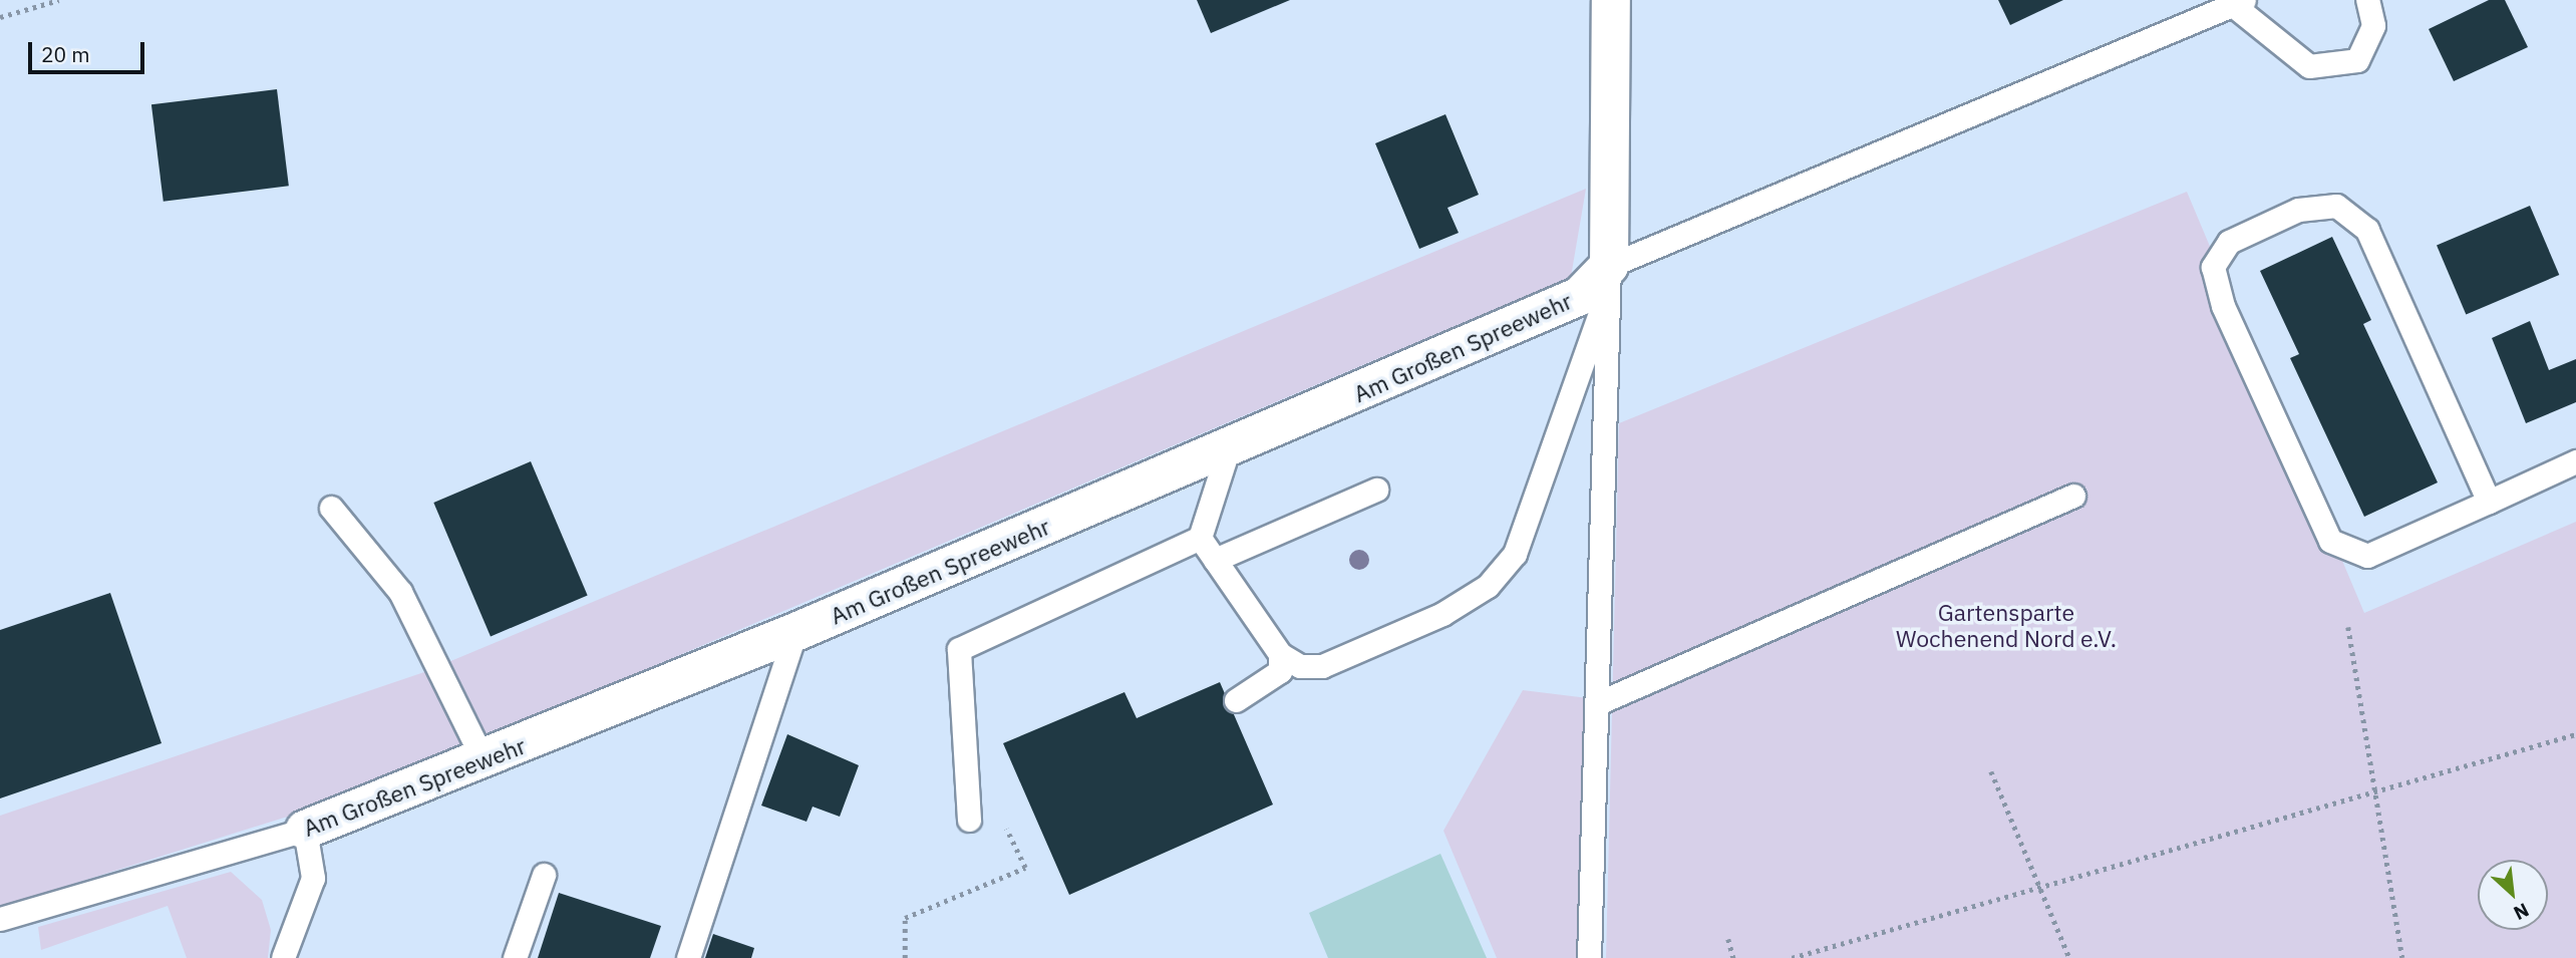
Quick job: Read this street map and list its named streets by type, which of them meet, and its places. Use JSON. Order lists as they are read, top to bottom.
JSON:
{
  "streets": {
    "street": ["Am Großen Spreewehr"]
  },
  "parks": ["Gartensparte Wochenend Nord e.V."],
  "scale_bar": "20 m",
  "north": "bottom right"
}
